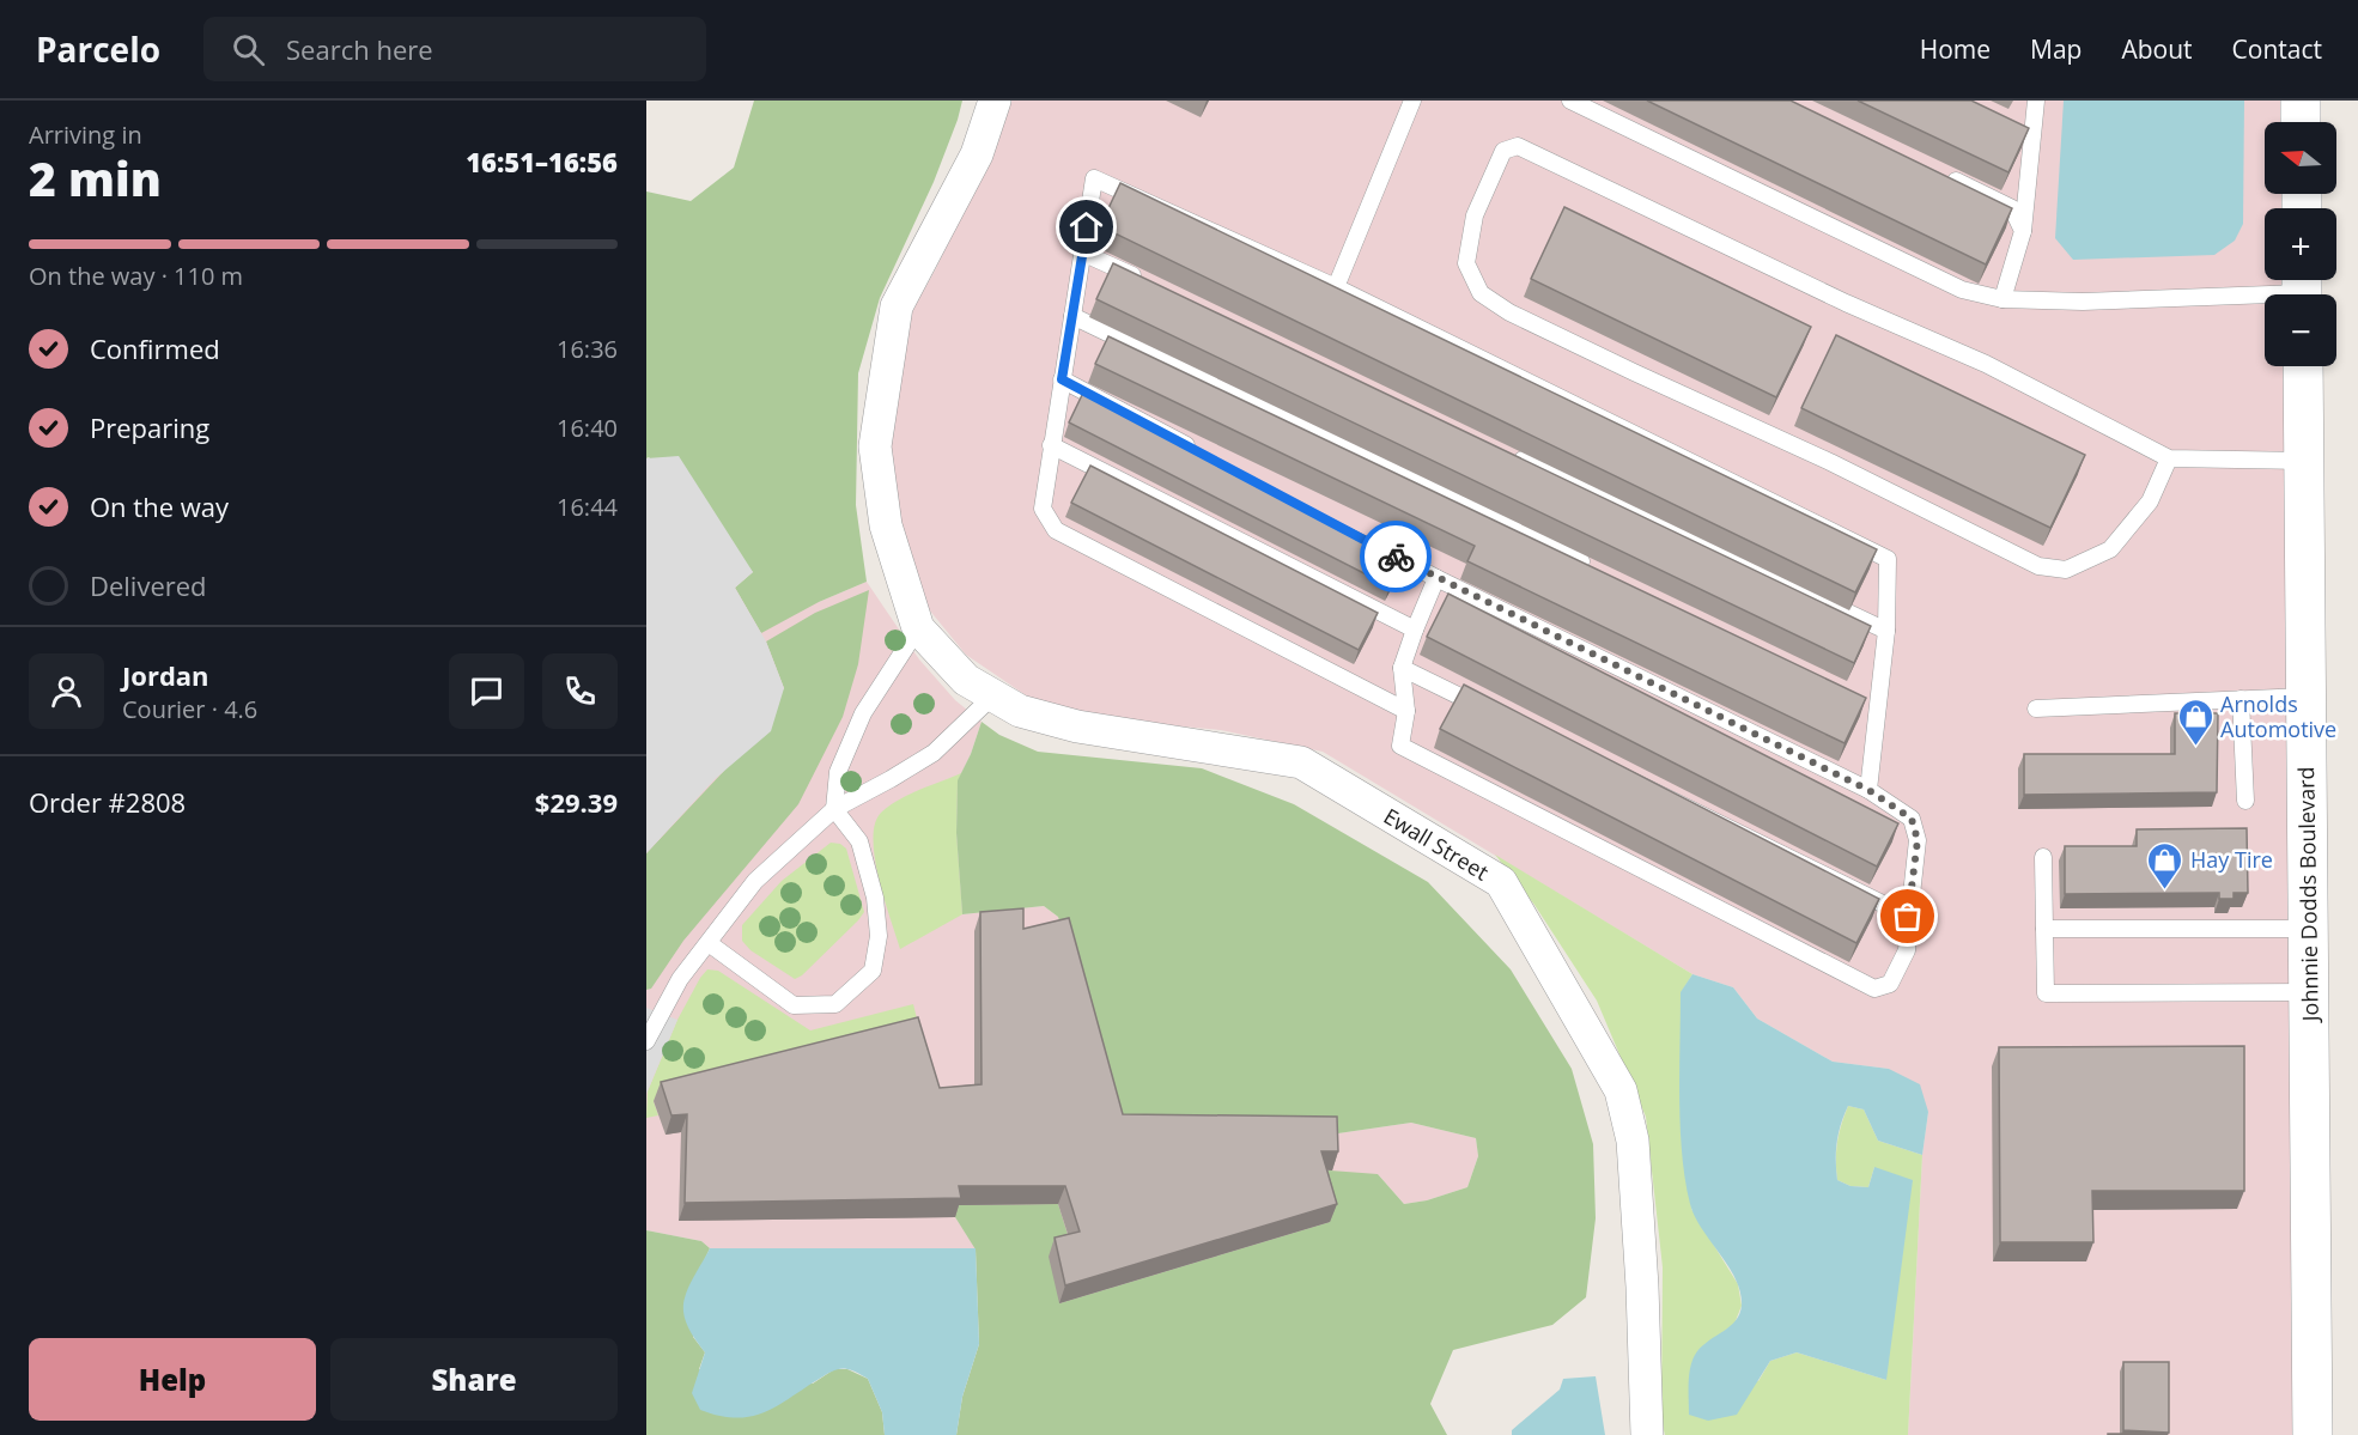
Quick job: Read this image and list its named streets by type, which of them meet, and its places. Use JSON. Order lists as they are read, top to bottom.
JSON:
{
  "streets": {
    "street": ["Ewall Street", "Johnnie Dodds Boulevard"]
  },
  "places": {
    "shop": ["Arnolds Automotive", "Hay Tire"]
  },
  "north": "left",
  "page": {
    "header": "Parcelo",
    "search": "Search here",
    "nav": [
      "Home",
      "Map",
      "About",
      "Contact"
    ],
    "heading": ["2 min", "Arriving in", "16:51–16:56"],
    "panel": [
      "Jordan",
      "Courier · 4.6",
      "Order #2808",
      "$29.39"
    ],
    "map_buttons": ["+", "−"],
    "bar": "On the way · 110 m",
    "list": [
      ["Confirmed", "16:36"],
      ["Preparing", "16:40"],
      ["On the way", "16:44"],
      "Delivered"
    ],
    "buttons": ["Help", "Share"]
  }
}
